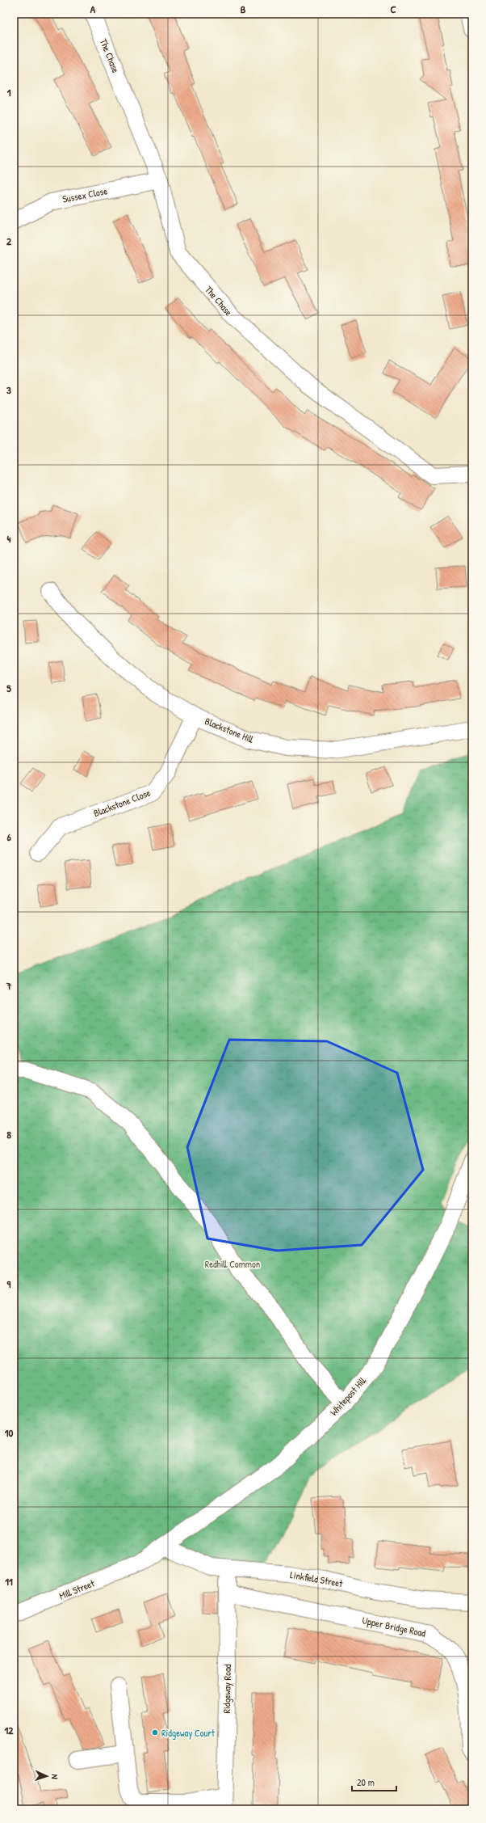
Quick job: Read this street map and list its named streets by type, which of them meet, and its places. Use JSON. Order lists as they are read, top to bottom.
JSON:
{
  "streets": {
    "street": [
      "The Chase",
      "Sussex Close",
      "Blackstone Hill",
      "Blackstone Close",
      "Whitepost Hill",
      "Linkfield Street",
      "Mill Street",
      "Upper Bridge Road",
      "Ridgeway Road"
    ]
  },
  "crossings": [
    ["The Chase", "Sussex Close"],
    ["Blackstone Hill", "Blackstone Close"],
    ["Whitepost Hill", "Linkfield Street"],
    ["Whitepost Hill", "Mill Street"],
    ["Linkfield Street", "Ridgeway Road"],
    ["Upper Bridge Road", "Ridgeway Road"]
  ],
  "parks": ["Redhill Common"],
  "places": ["Ridgeway Court"],
  "scale_bar": "20 m",
  "north": "right",
  "grid": {
    "columns": ["A", "B", "C"],
    "rows": [
      "1",
      "2",
      "3",
      "4",
      "5",
      "6",
      "7",
      "8",
      "9",
      "10",
      "11",
      "12"
    ]
  }
}
